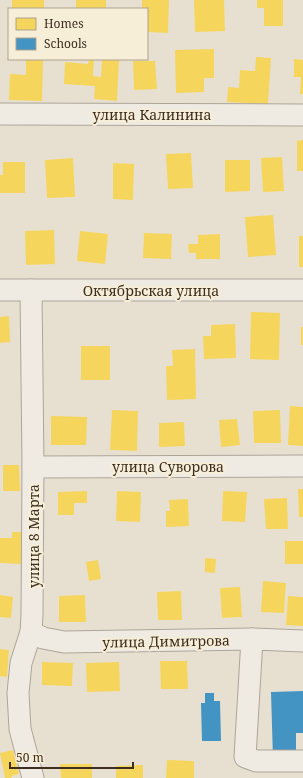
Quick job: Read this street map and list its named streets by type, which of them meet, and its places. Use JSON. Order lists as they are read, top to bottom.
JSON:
{
  "streets": {
    "street": [
      "улица Калинина",
      "Октябрьская улица",
      "улица Суворова",
      "улица 8 Марта",
      "улица Димитрова"
    ]
  },
  "crossings": [
    ["Октябрьская улица", "улица 8 Марта"],
    ["улица Суворова", "улица 8 Марта"],
    ["улица 8 Марта", "улица Димитрова"]
  ],
  "legend": ["Homes", "Schools"],
  "scale_bar": "50 m"
}
